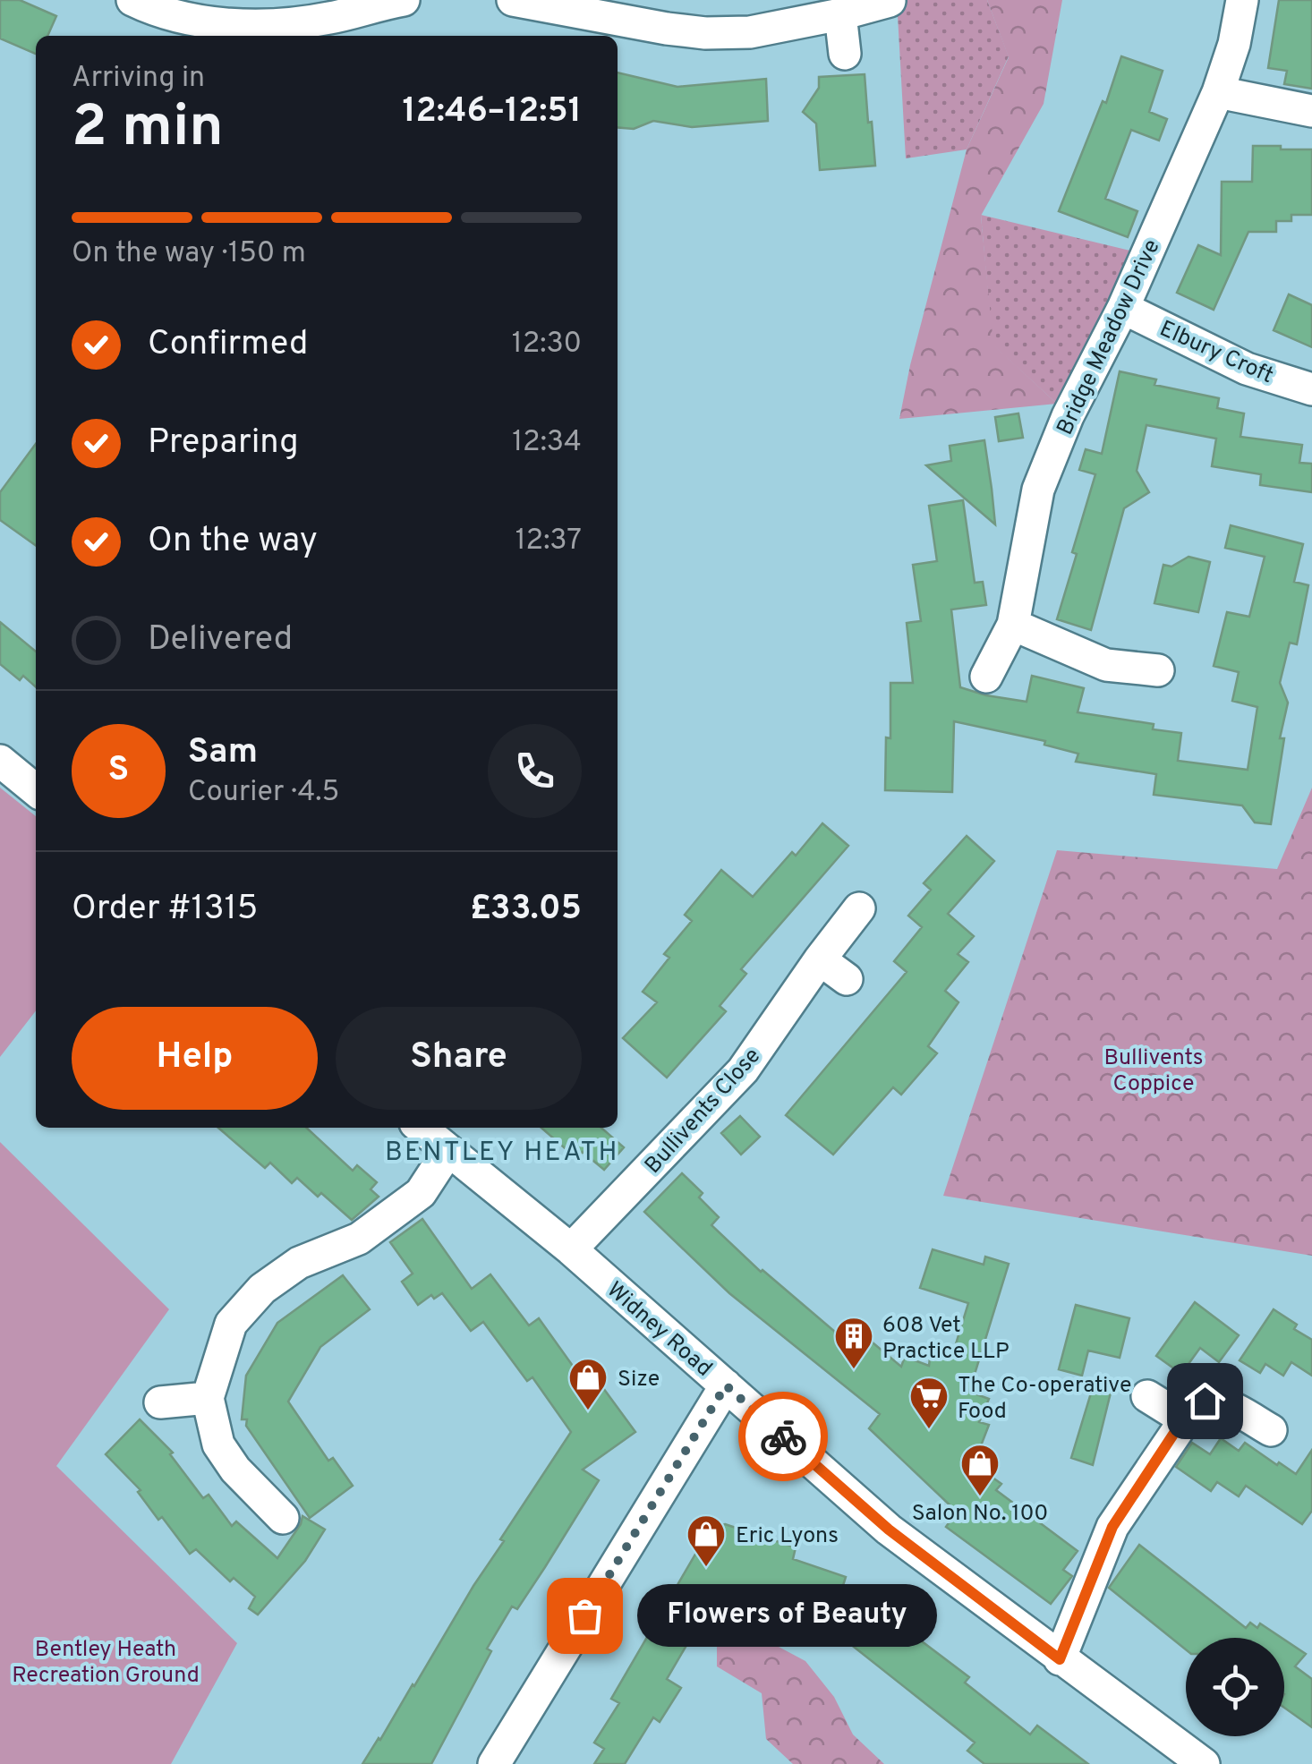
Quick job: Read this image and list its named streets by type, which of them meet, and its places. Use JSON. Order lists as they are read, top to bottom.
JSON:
{
  "streets": {
    "street": [
      "Bridge Meadow Drive",
      "Elbury Croft",
      "Bullivents Close",
      "Widney Road"
    ]
  },
  "crossings": [
    ["Bridge Meadow Drive", "Elbury Croft"],
    ["Bullivents Close", "Widney Road"]
  ],
  "districts": ["BENTLEY HEATH"],
  "parks": ["Bullivents Coppice", "Bentley Heath Recreation Ground"],
  "places": {
    "building": ["608 Vet Practice LLP"],
    "shop": ["Size", "Salon No. 100", "Eric Lyons"],
    "supermarket": ["The Co-operative Food"],
    "other": ["Flowers of Beauty"]
  },
  "page": {
    "heading": ["2 min", "Arriving in", "12:46–12:51"],
    "panel": [
      "Sam",
      "Courier · 4.5",
      "Order #1315",
      "£33.05"
    ],
    "bar": "On the way · 150 m",
    "list": [
      ["Confirmed", "12:30"],
      ["Preparing", "12:34"],
      ["On the way", "12:37"],
      "Delivered"
    ],
    "round": "S",
    "buttons": ["Help", "Share"],
    "bubble": "Flowers of Beauty"
  }
}
